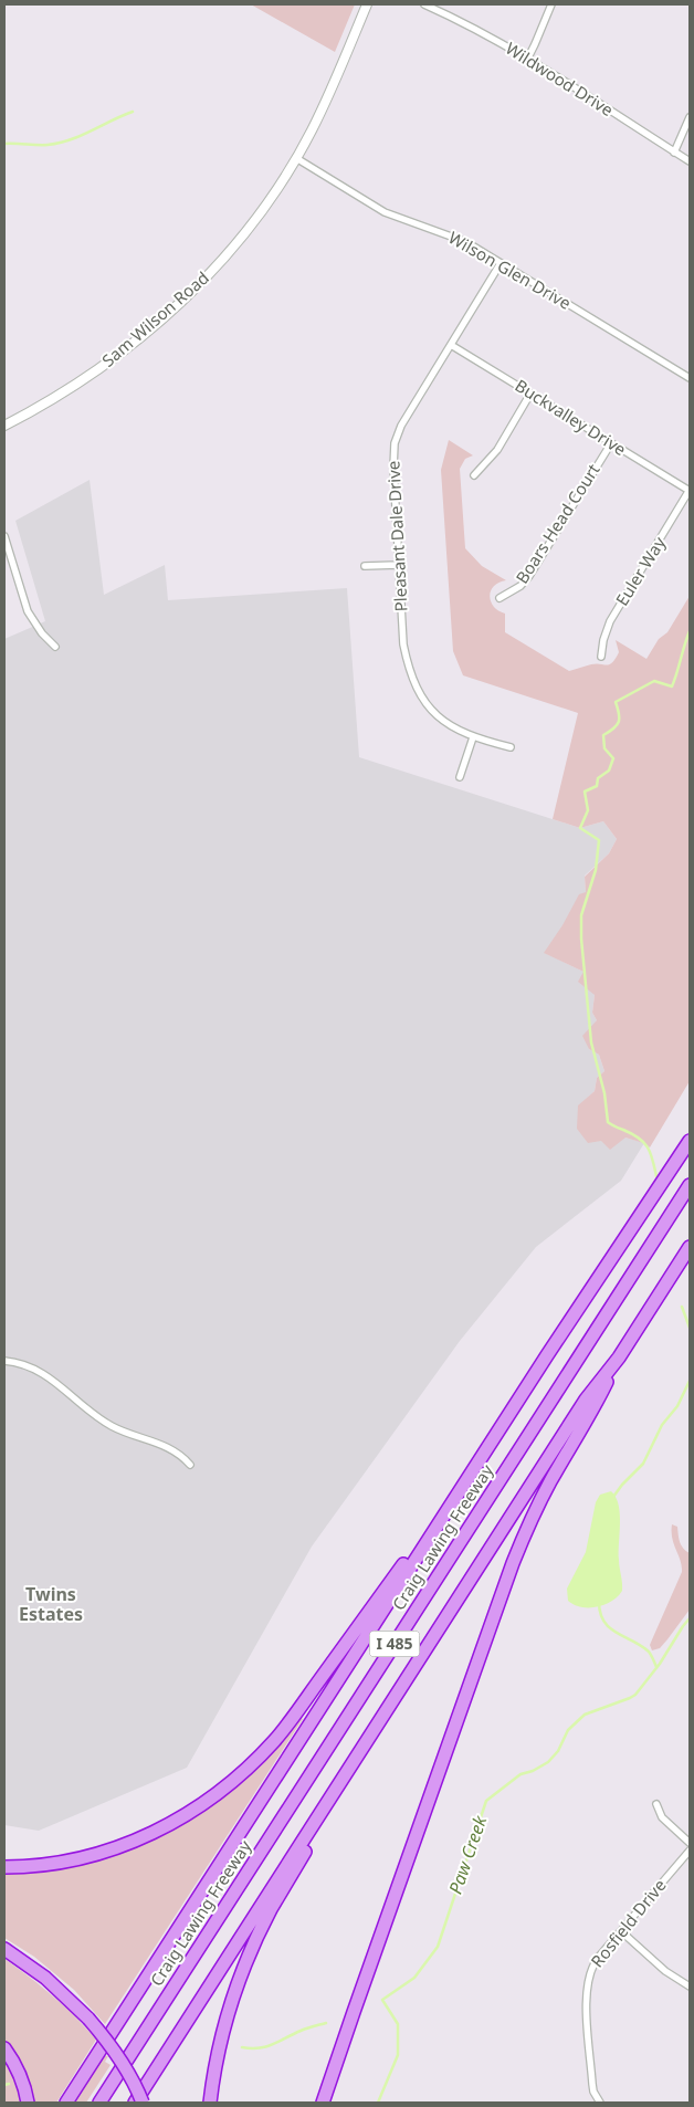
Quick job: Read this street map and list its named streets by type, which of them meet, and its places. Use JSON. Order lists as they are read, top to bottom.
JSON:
{
  "streets": {
    "highway": ["Craig Lawing Freeway", "I 485"],
    "street": [
      "Wildwood Drive",
      "Wilson Glen Drive",
      "Sam Wilson Road",
      "Buckvalley Drive",
      "Boars Head Court",
      "Pleasant Dale Drive",
      "Euler Way",
      "Rosfield Drive"
    ]
  },
  "crossings": [
    ["Wilson Glen Drive", "Sam Wilson Road"],
    ["Wilson Glen Drive", "Pleasant Dale Drive"],
    ["Buckvalley Drive", "Boars Head Court"],
    ["Buckvalley Drive", "Pleasant Dale Drive"],
    ["Buckvalley Drive", "Euler Way"]
  ],
  "districts": ["Twins Estates"],
  "water": ["Paw Creek"]
}
